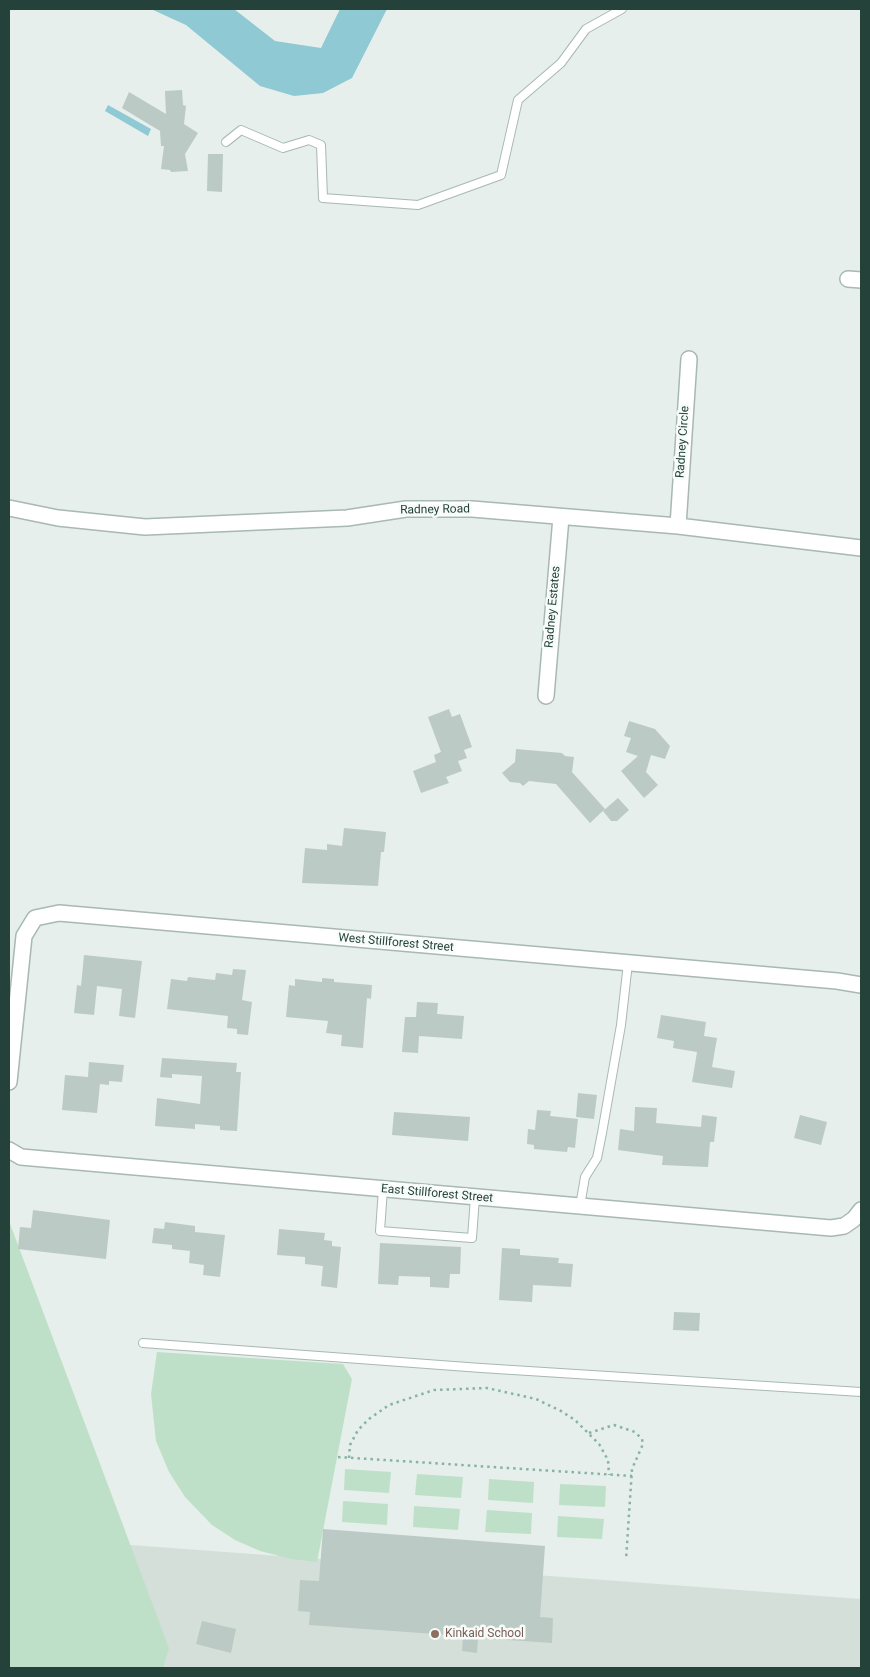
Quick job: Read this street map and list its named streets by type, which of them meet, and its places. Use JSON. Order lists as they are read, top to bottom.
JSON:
{
  "streets": {
    "street": [
      "Radney Circle",
      "Radney Road",
      "Radney Estates",
      "West Stillforest Street",
      "East Stillforest Street"
    ]
  },
  "crossings": [
    ["Radney Circle", "Radney Road"],
    ["Radney Road", "Radney Estates"]
  ],
  "places": ["Kinkaid School"]
}
